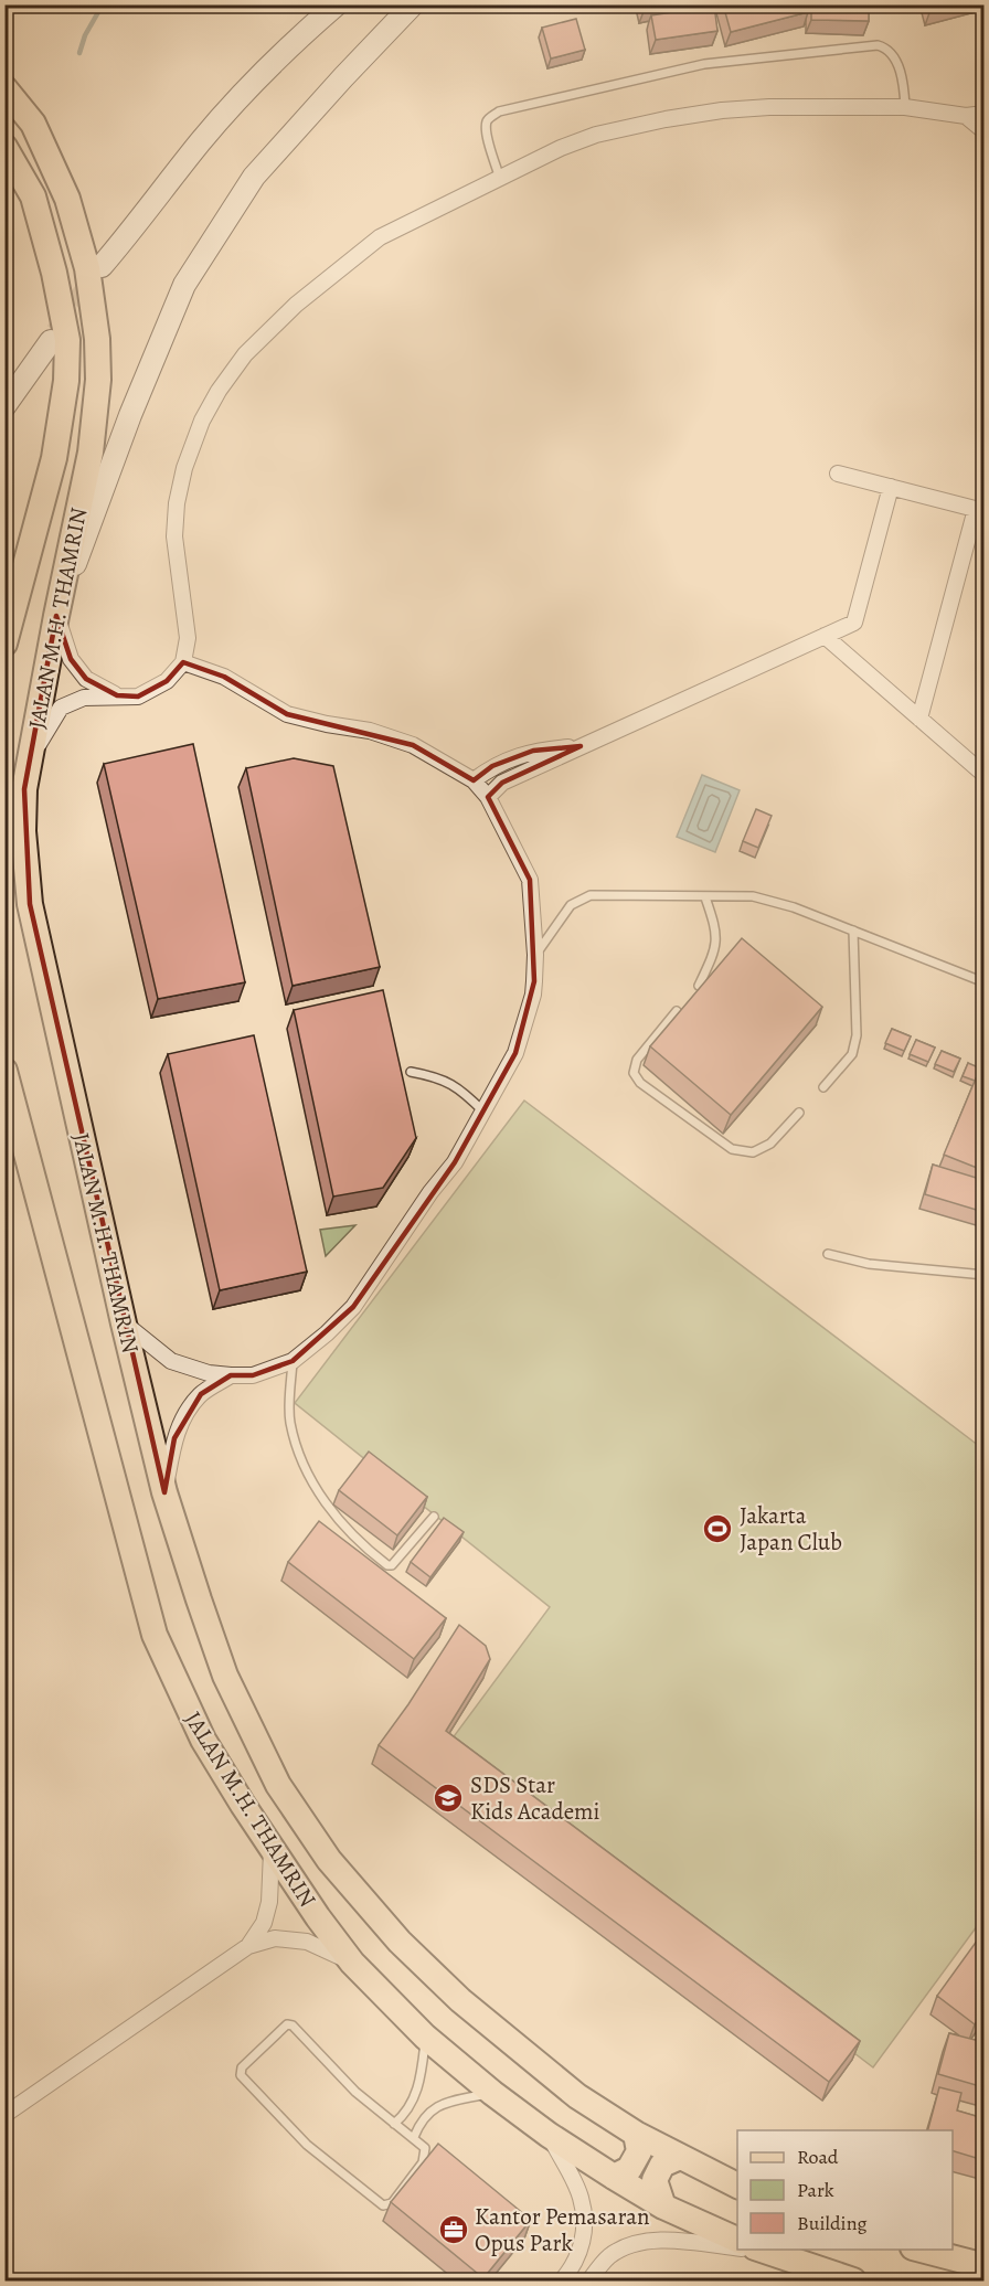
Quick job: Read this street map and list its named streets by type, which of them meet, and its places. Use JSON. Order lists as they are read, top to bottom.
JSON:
{
  "streets": {
    "main road": ["JALAN M.H. THAMRIN"]
  },
  "places": {
    "sports": ["Jakarta Japan Club"],
    "school or university": ["SDS Star Kids Academi"],
    "office": ["Kantor Pemasaran Opus Park"]
  },
  "legend": ["Road", "Park", "Building"]
}
